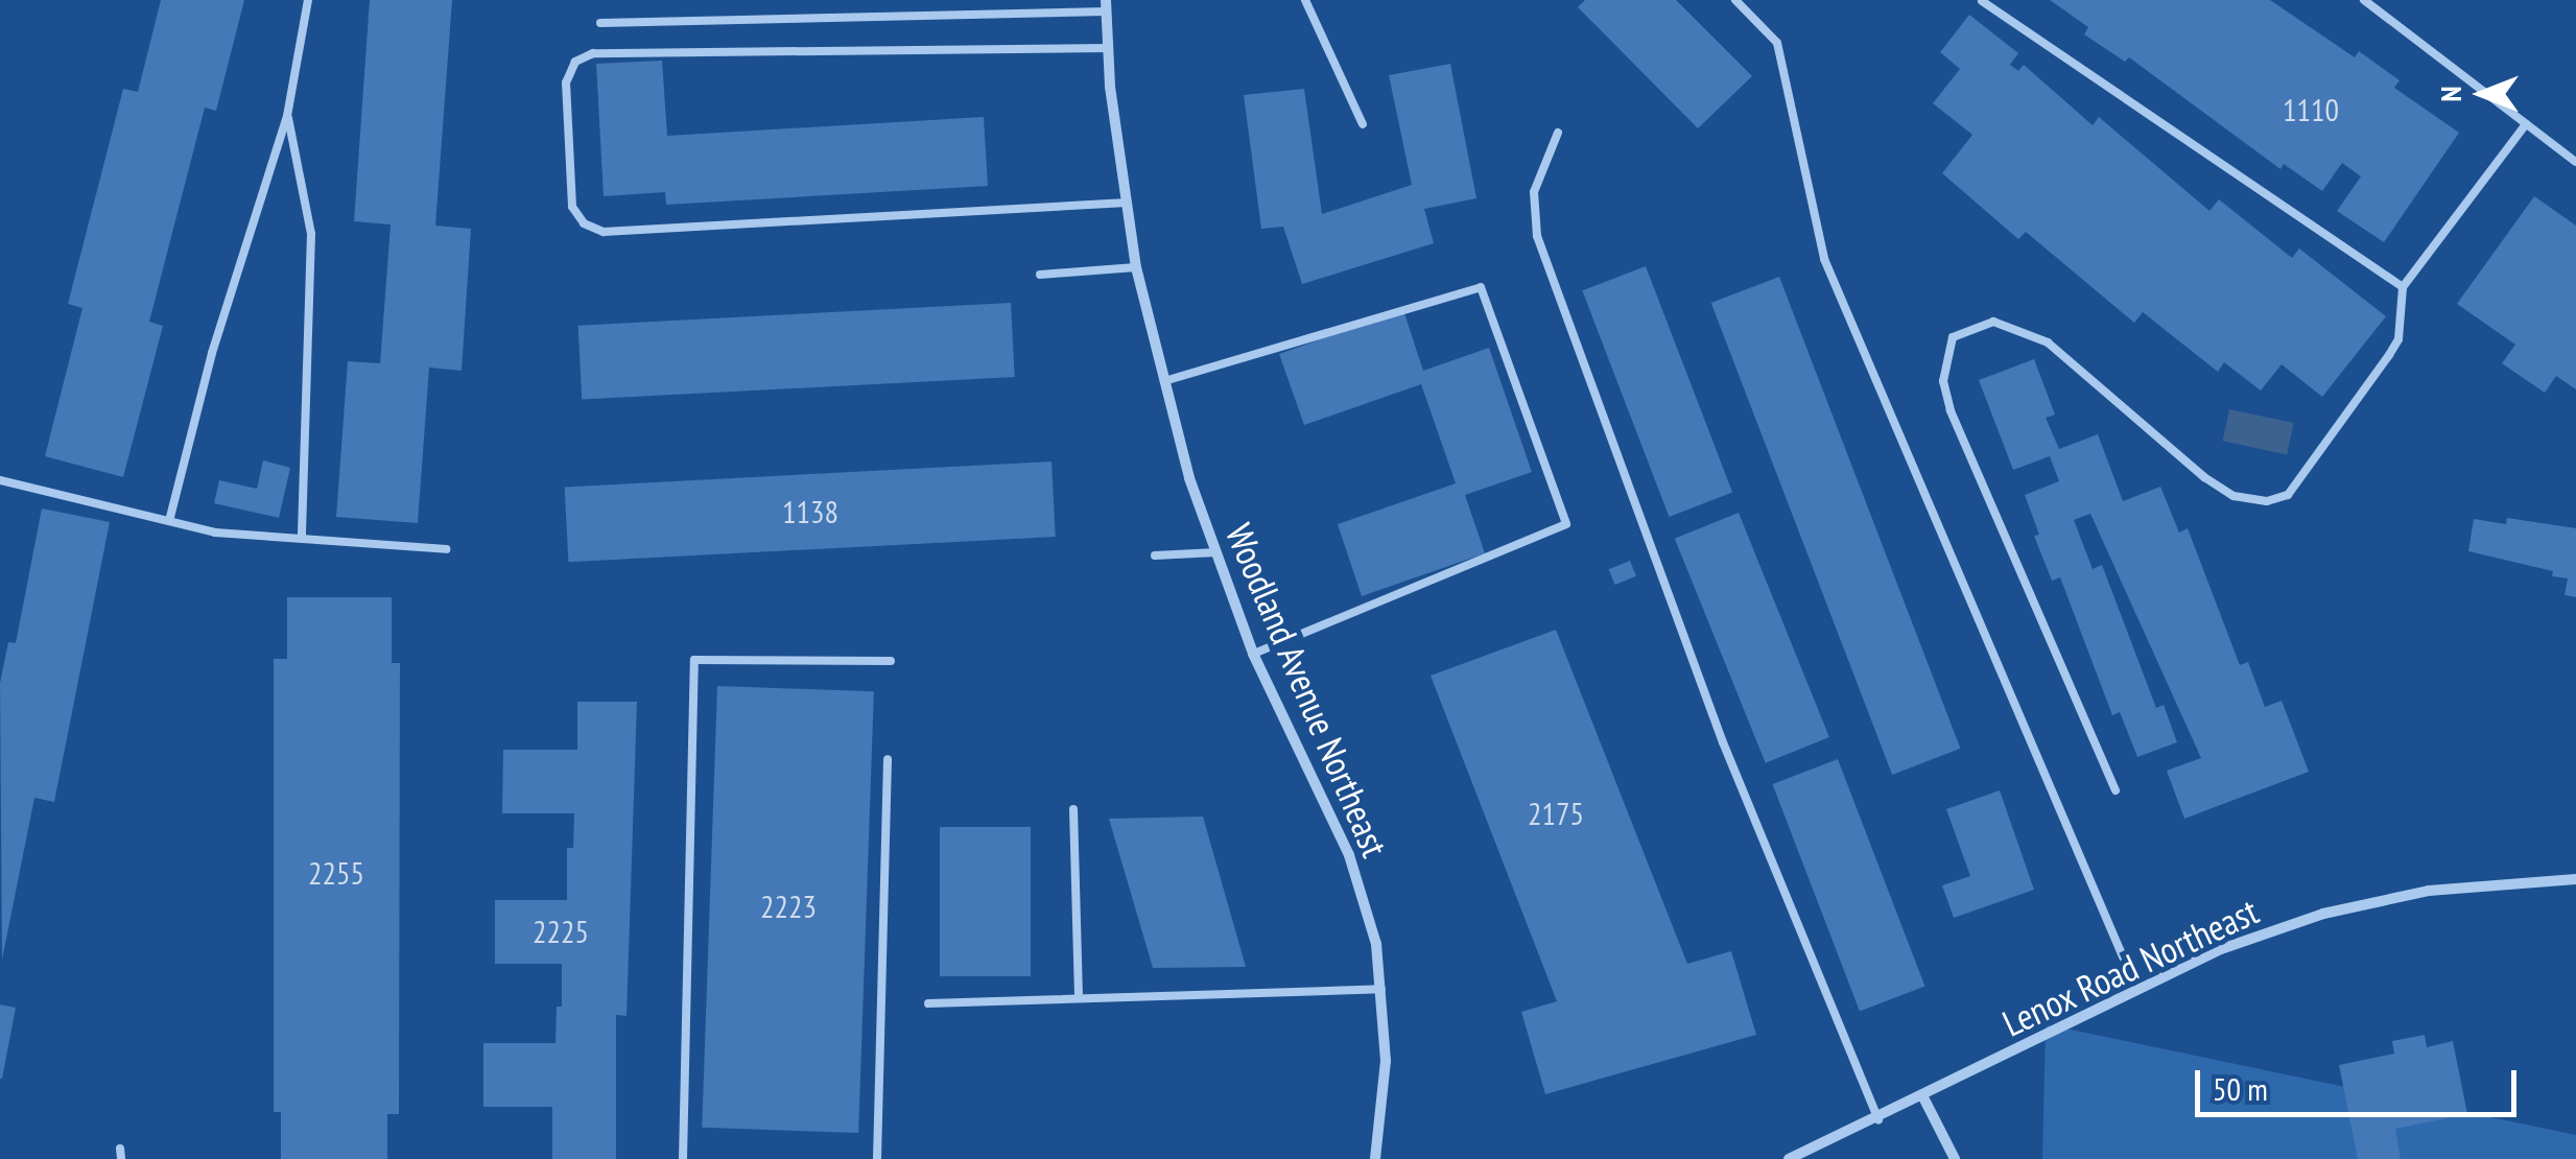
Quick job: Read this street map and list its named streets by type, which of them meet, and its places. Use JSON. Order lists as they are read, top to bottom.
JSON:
{
  "streets": {
    "street": ["Woodland Avenue Northeast", "Lenox Road Northeast"]
  },
  "house_numbers": [
    "1110",
    "1138",
    "2175",
    "2255",
    "2223",
    "2225"
  ],
  "scale_bar": "50 m",
  "north": "left"
}
